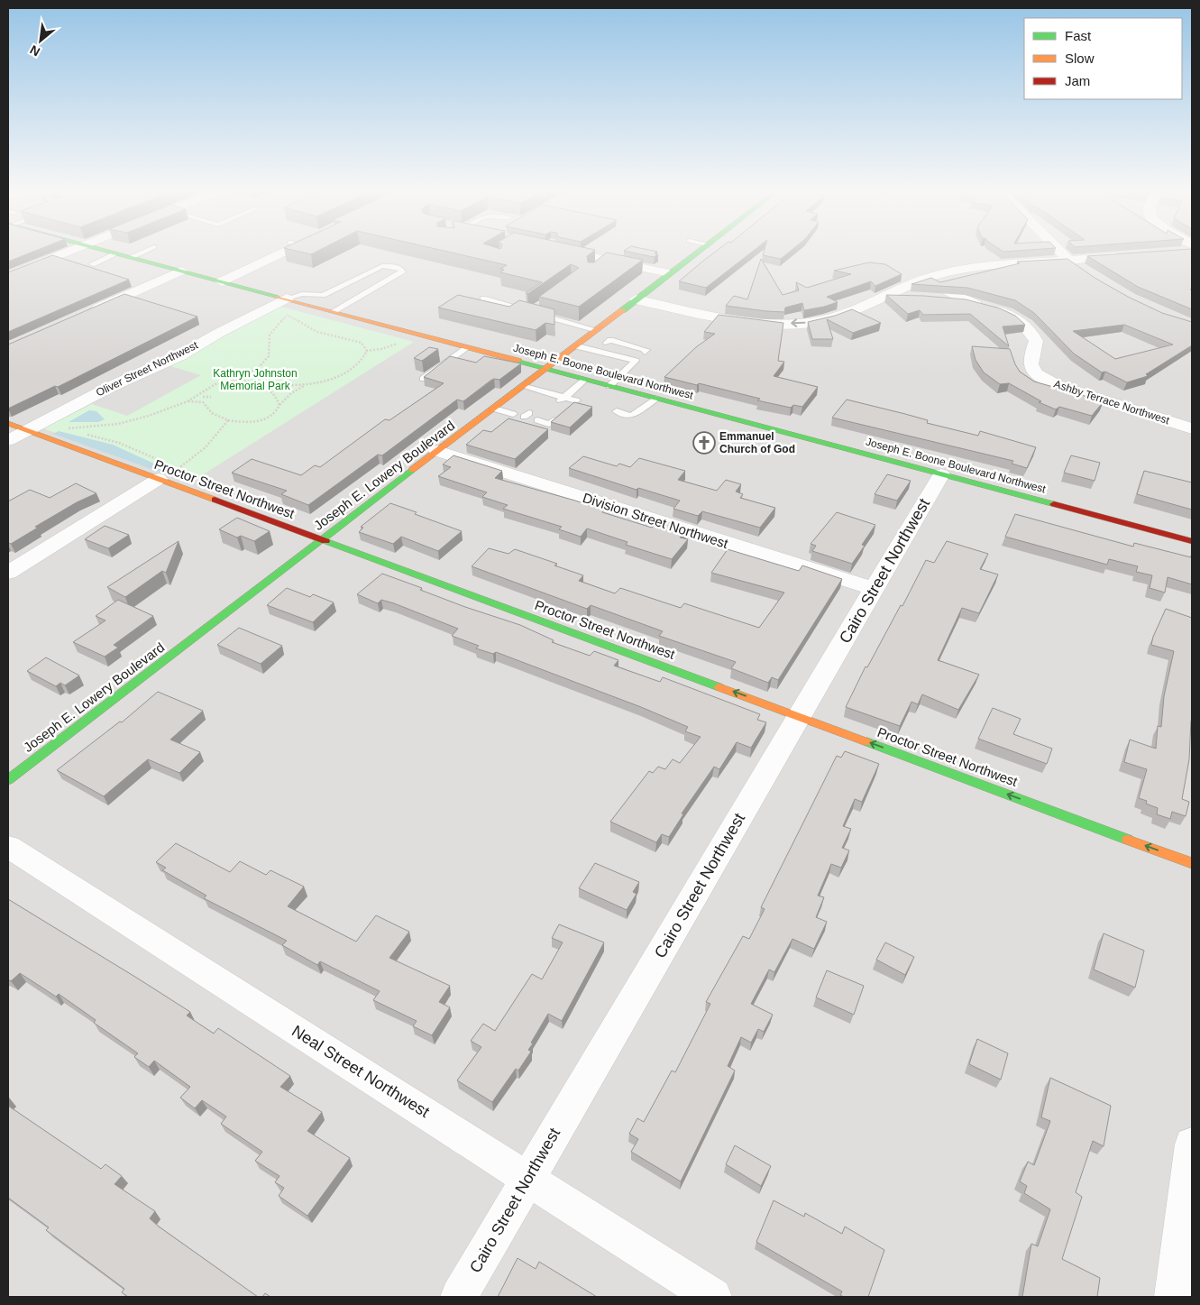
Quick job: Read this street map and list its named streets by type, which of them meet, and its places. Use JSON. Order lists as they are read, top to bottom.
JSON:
{
  "streets": {
    "main road": ["Joseph E. Boone Boulevard Northwest", "Joseph E. Lowery Boulevard", "Proctor Street Northwest"],
    "street": [
      "Oliver Street Northwest",
      "Ashby Terrace Northwest",
      "Division Street Northwest",
      "Cairo Street Northwest",
      "Neal Street Northwest"
    ]
  },
  "crossings": [
    ["Oliver Street Northwest", "Joseph E. Boone Boulevard Northwest"],
    ["Oliver Street Northwest", "Proctor Street Northwest"],
    ["Joseph E. Boone Boulevard Northwest", "Joseph E. Lowery Boulevard"],
    ["Joseph E. Boone Boulevard Northwest", "Cairo Street Northwest"],
    ["Joseph E. Lowery Boulevard", "Proctor Street Northwest"],
    ["Joseph E. Lowery Boulevard", "Division Street Northwest"],
    ["Proctor Street Northwest", "Cairo Street Northwest"],
    ["Division Street Northwest", "Cairo Street Northwest"],
    ["Cairo Street Northwest", "Neal Street Northwest"]
  ],
  "one_way": ["Proctor Street Northwest"],
  "parks": ["Kathryn Johnston Memorial Park"],
  "places": {
    "church": ["Emmanuel Church of God"]
  },
  "legend": ["Fast", "Slow", "Jam"],
  "north": "bottom left"
}
